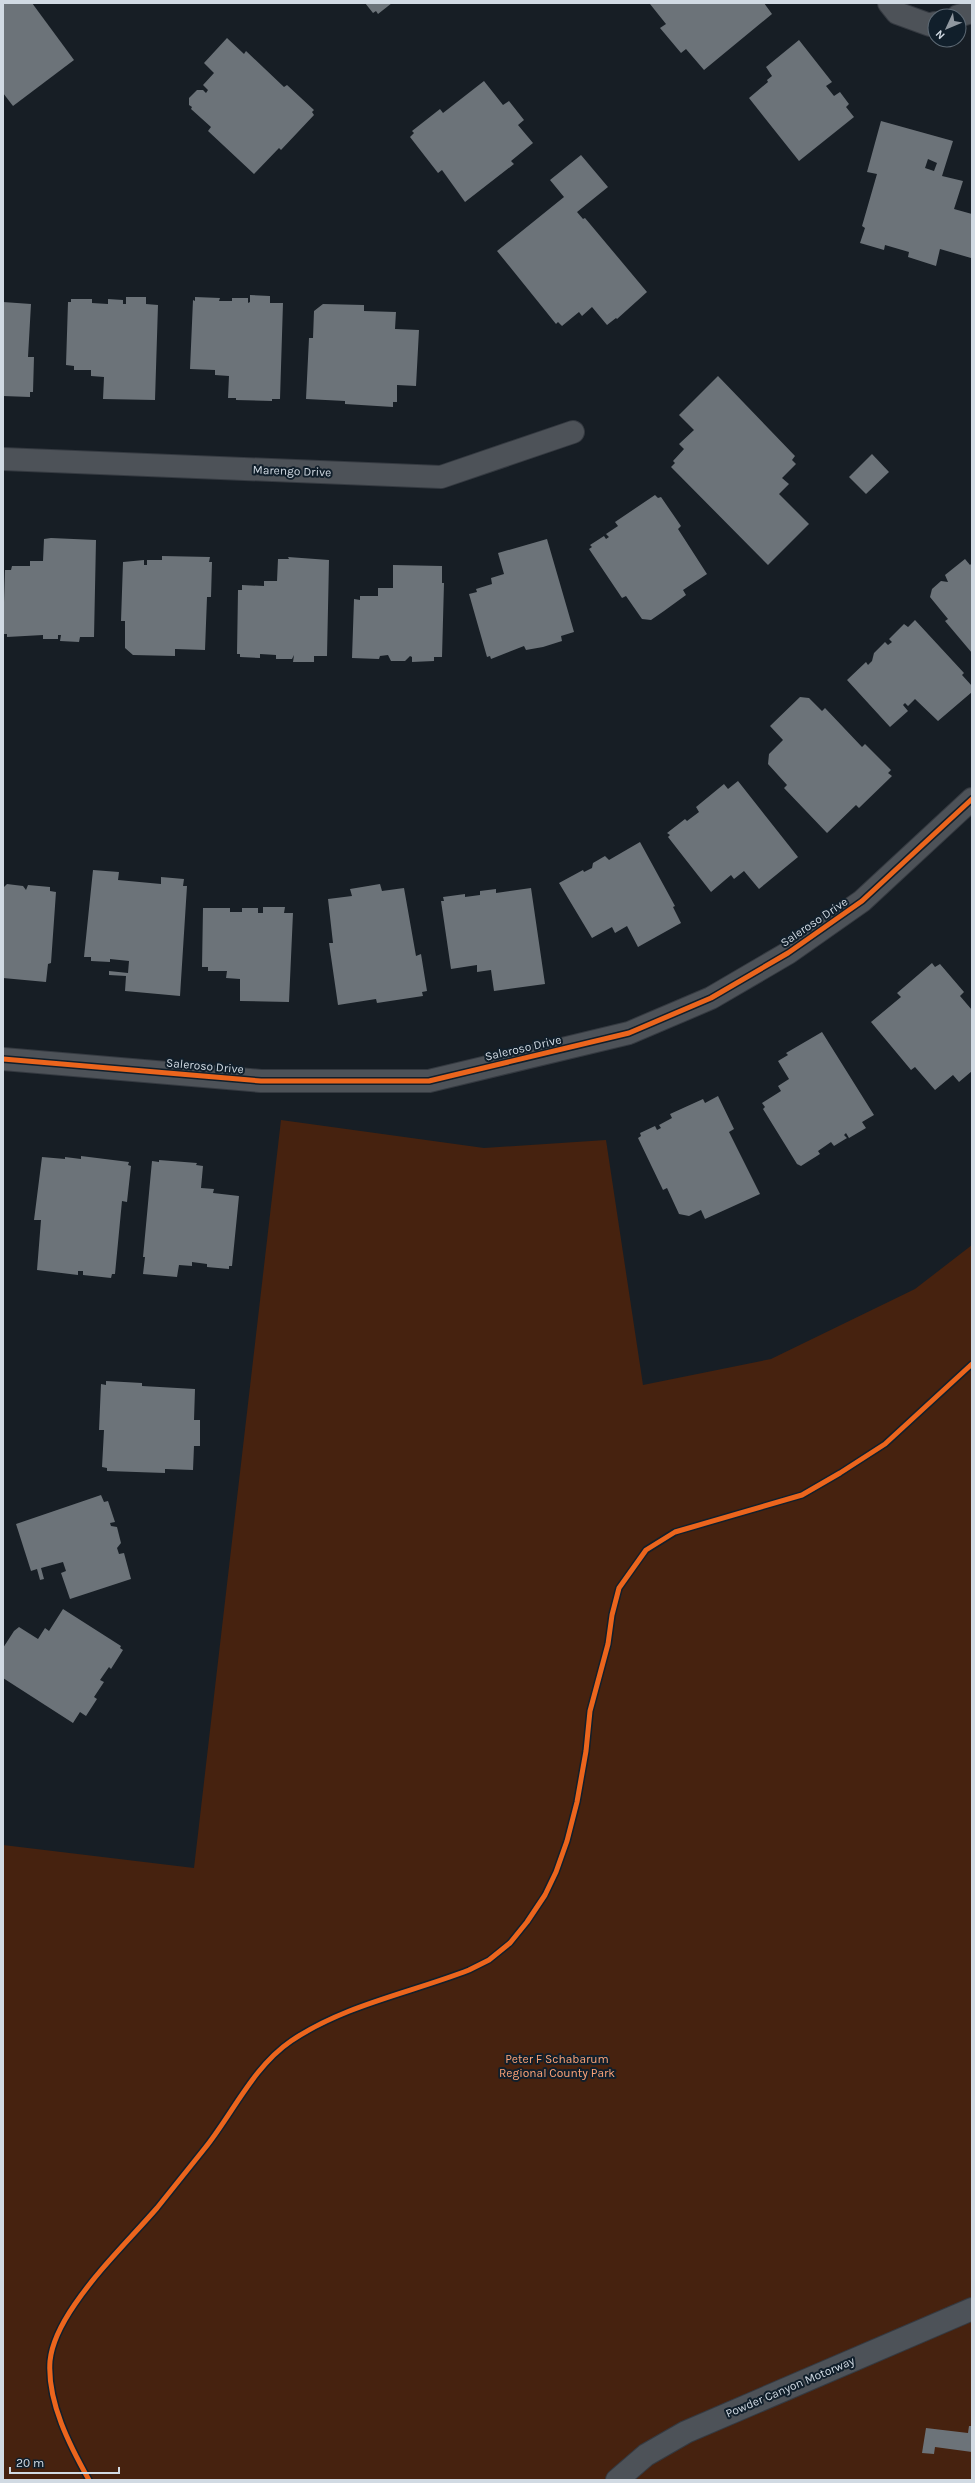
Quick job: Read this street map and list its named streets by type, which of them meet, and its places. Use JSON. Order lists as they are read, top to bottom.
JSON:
{
  "streets": {
    "street": ["Marengo Drive", "Saleroso Drive", "Powder Canyon Motorway"]
  },
  "parks": ["Peter F Schabarum Regional County Park"],
  "scale_bar": "20 m",
  "north": "bottom left"
}
